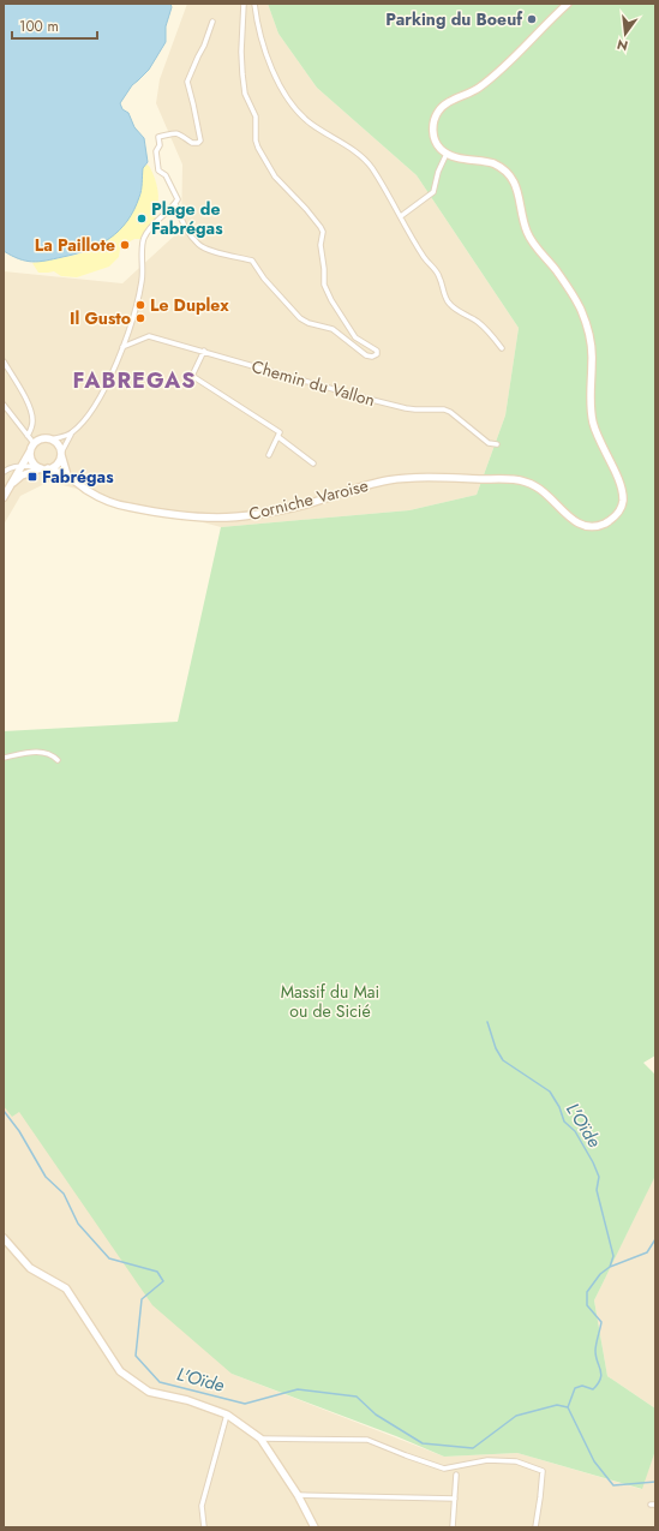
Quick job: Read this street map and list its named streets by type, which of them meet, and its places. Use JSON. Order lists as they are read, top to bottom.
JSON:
{
  "streets": {
    "street": ["Chemin du Vallon", "Corniche Varoise"]
  },
  "districts": ["FABREGAS"],
  "water": ["L'Oïde"],
  "parks": ["Massif du Mai ou de Sicié"],
  "places": {
    "other": [
      "Parking du Boeuf",
      "Plage de Fabrégas",
      "La Paillote",
      "Le Duplex",
      "Il Gusto"
    ],
    "transit": ["Fabrégas"]
  },
  "scale_bar": "100 m",
  "north": "bottom"
}
